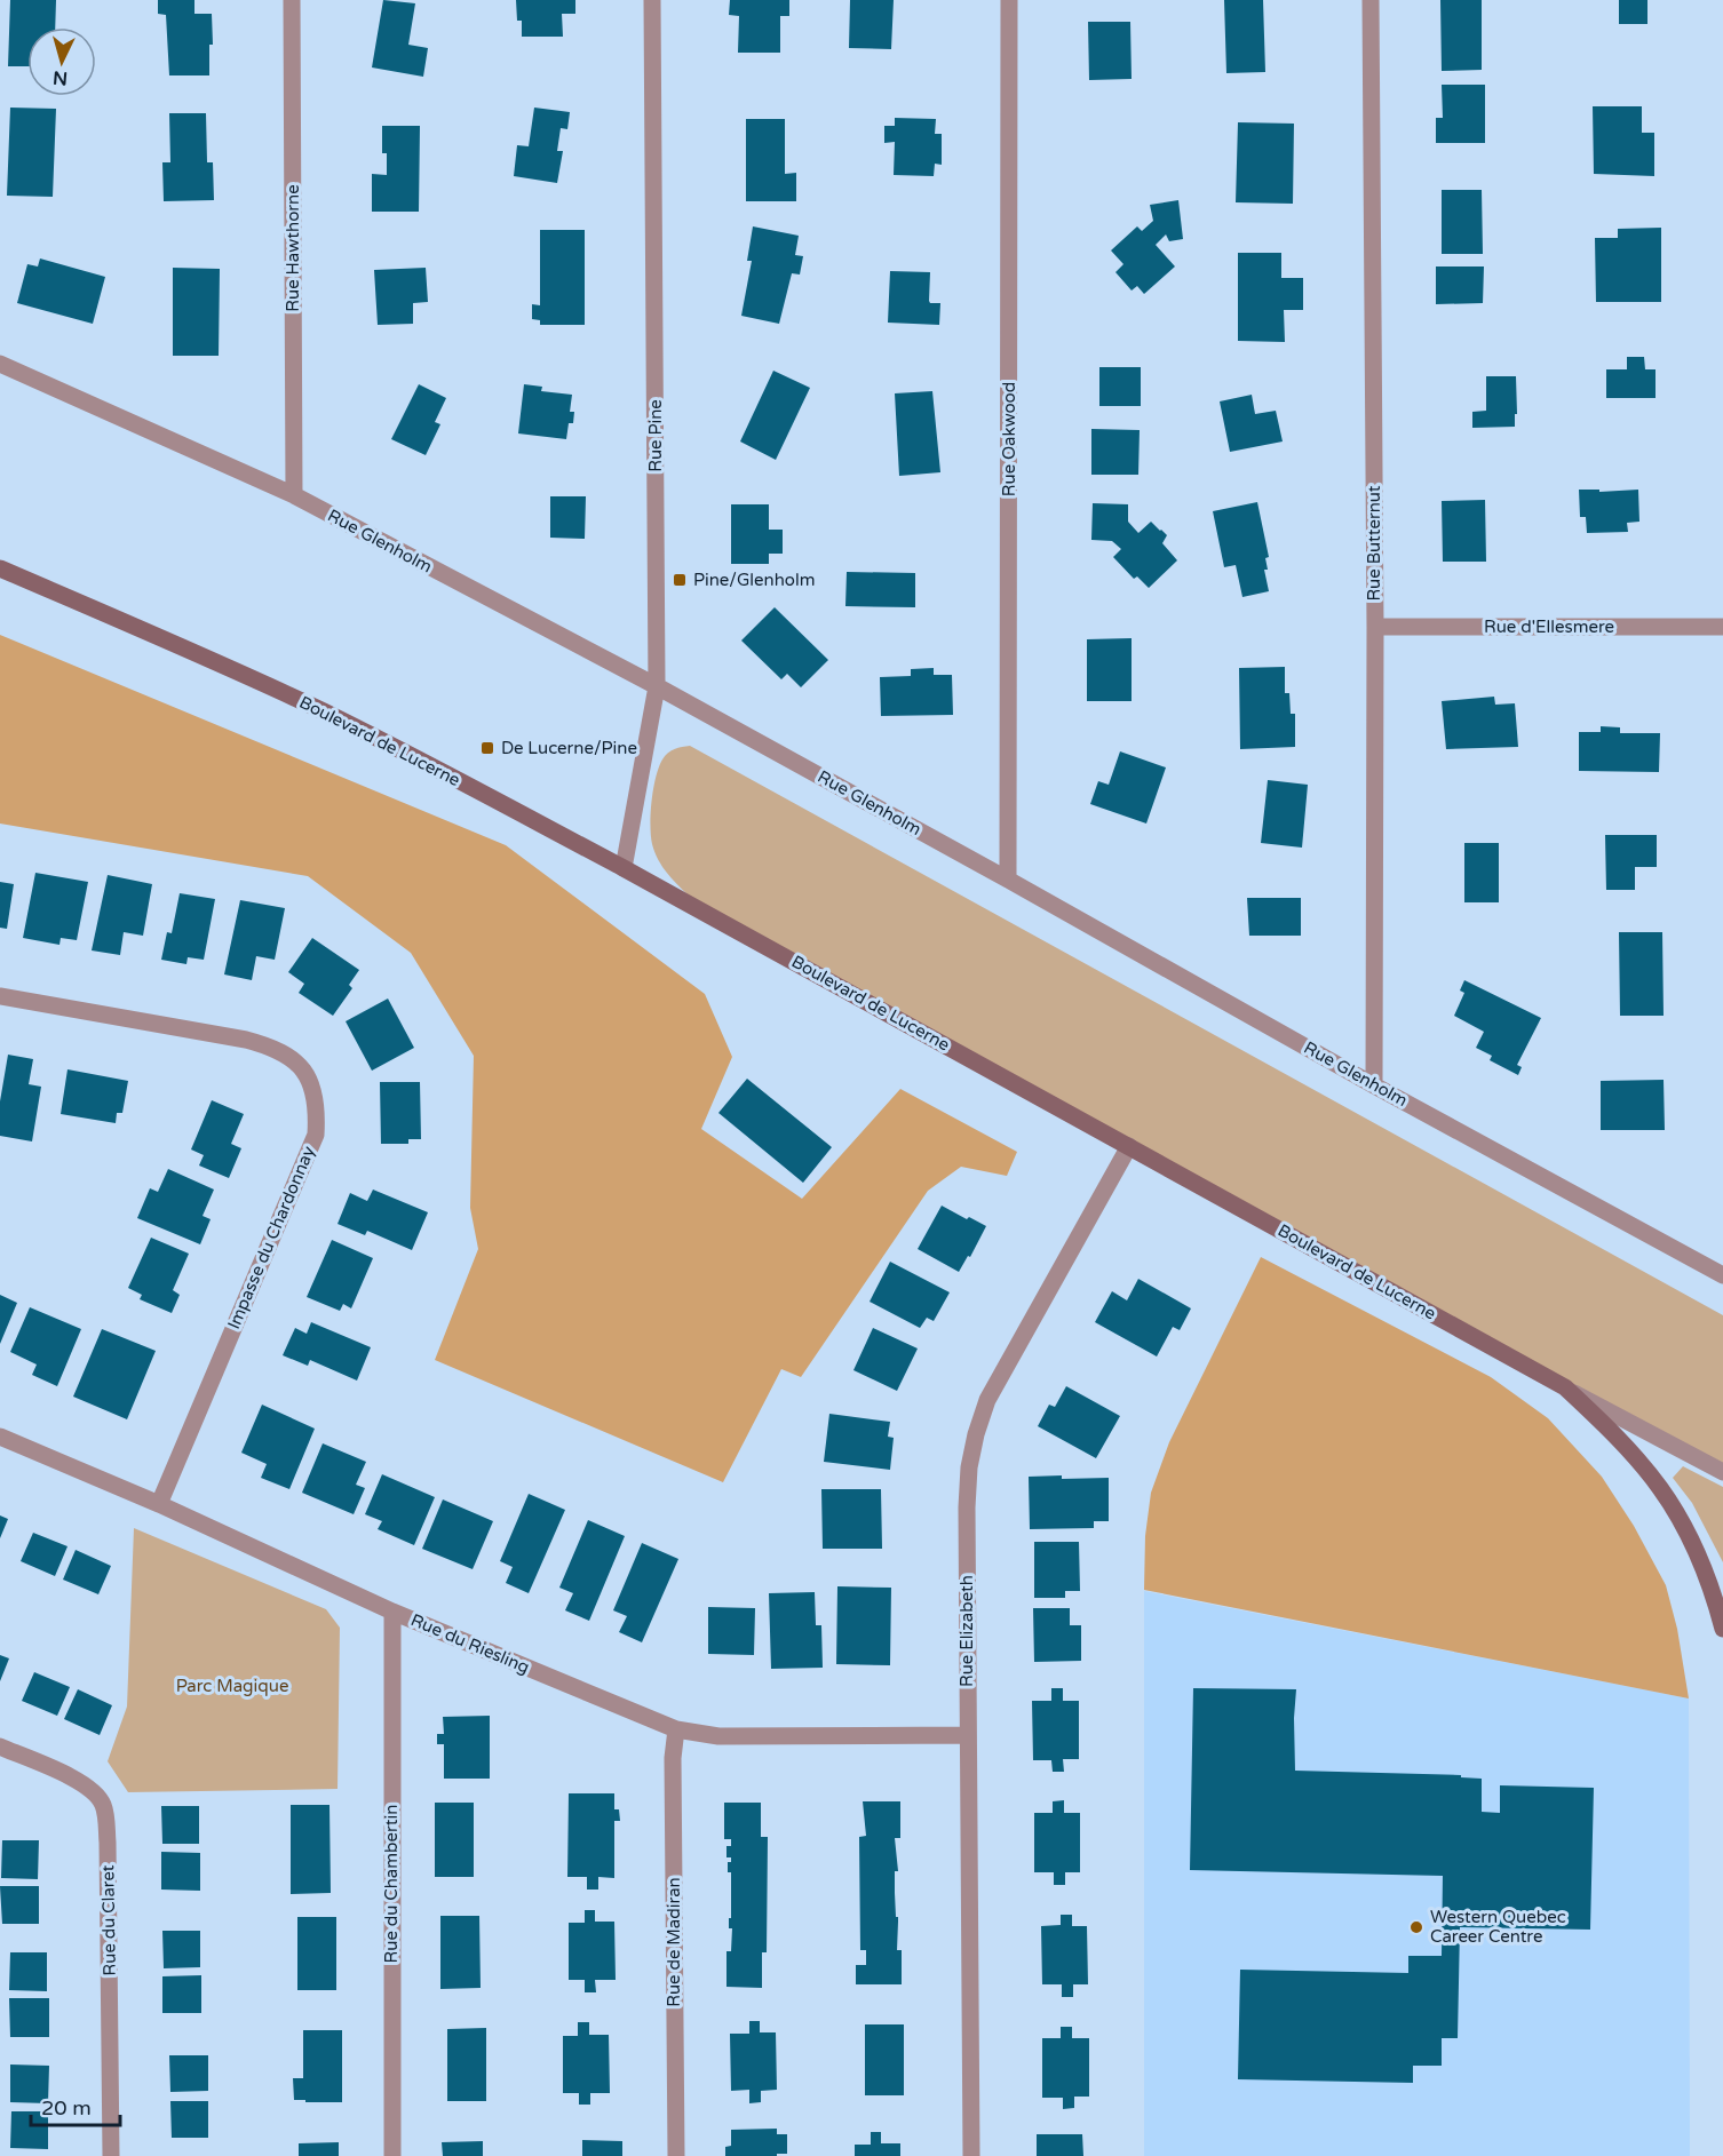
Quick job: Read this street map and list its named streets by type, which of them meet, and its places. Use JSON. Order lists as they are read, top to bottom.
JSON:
{
  "streets": {
    "main road": ["Boulevard de Lucerne"],
    "street": [
      "Rue Hawthorne",
      "Rue Pine",
      "Rue Oakwood",
      "Rue Glenholm",
      "Rue Butternut",
      "Rue d'Ellesmere",
      "Impasse du Chardonnay",
      "Rue Elizabeth",
      "Rue du Riesling",
      "Rue du Chambertin",
      "Rue du Claret",
      "Rue de Madiran"
    ]
  },
  "crossings": [
    ["Rue Hawthorne", "Rue Glenholm"],
    ["Rue Pine", "Rue Glenholm"],
    ["Rue Pine", "Boulevard de Lucerne"],
    ["Rue Oakwood", "Rue Glenholm"],
    ["Rue Glenholm", "Rue Butternut"],
    ["Rue Butternut", "Rue d'Ellesmere"],
    ["Boulevard de Lucerne", "Rue Elizabeth"],
    ["Impasse du Chardonnay", "Rue du Riesling"],
    ["Rue Elizabeth", "Rue du Riesling"],
    ["Rue du Riesling", "Rue du Chambertin"],
    ["Rue du Riesling", "Rue de Madiran"]
  ],
  "parks": ["Parc Magique"],
  "places": {
    "transit": ["Pine/Glenholm", "De Lucerne/Pine"],
    "other": ["Western Quebec Career Centre"]
  },
  "scale_bar": "20 m",
  "north": "bottom"
}
